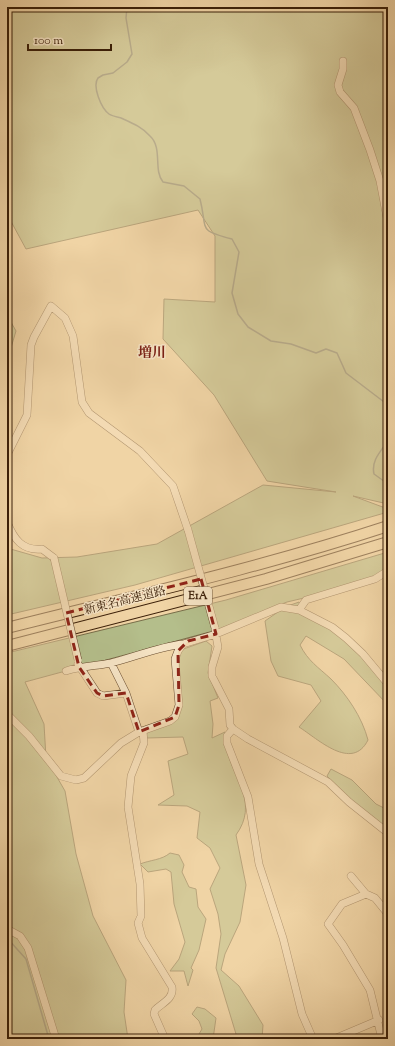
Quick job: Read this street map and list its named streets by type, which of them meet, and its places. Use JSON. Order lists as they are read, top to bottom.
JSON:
{
  "streets": {
    "highway": ["E1A", "新東名高速道路"]
  },
  "districts": ["増川"],
  "scale_bar": "100 m"
}
